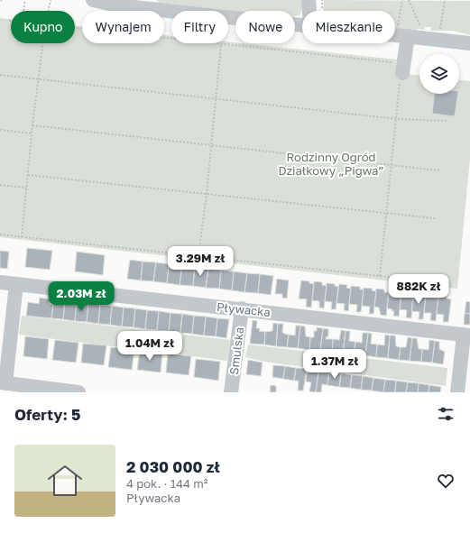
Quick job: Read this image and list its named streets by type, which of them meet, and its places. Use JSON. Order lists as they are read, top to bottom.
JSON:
{
  "streets": {
    "street": ["Pływacka", "Smulska"]
  },
  "crossings": [
    ["Pływacka", "Smulska"]
  ],
  "parks": ["Rodzinny Ogród Działkowy „Pigwa”"],
  "page": {
    "chip": [
      "Kupno",
      "Wynajem",
      "Filtry",
      "Nowe",
      "Mieszkanie"
    ],
    "price": [
      "3.29M zł",
      "882K zł",
      "2.03M zł",
      "1.04M zł",
      "1.37M zł"
    ],
    "heading": "Oferty: 5",
    "list": [
      {
        "name": "2 030 000 zł",
        "note": "4 pok. · 144 m² · Pływacka"
      }
    ]
  }
}
